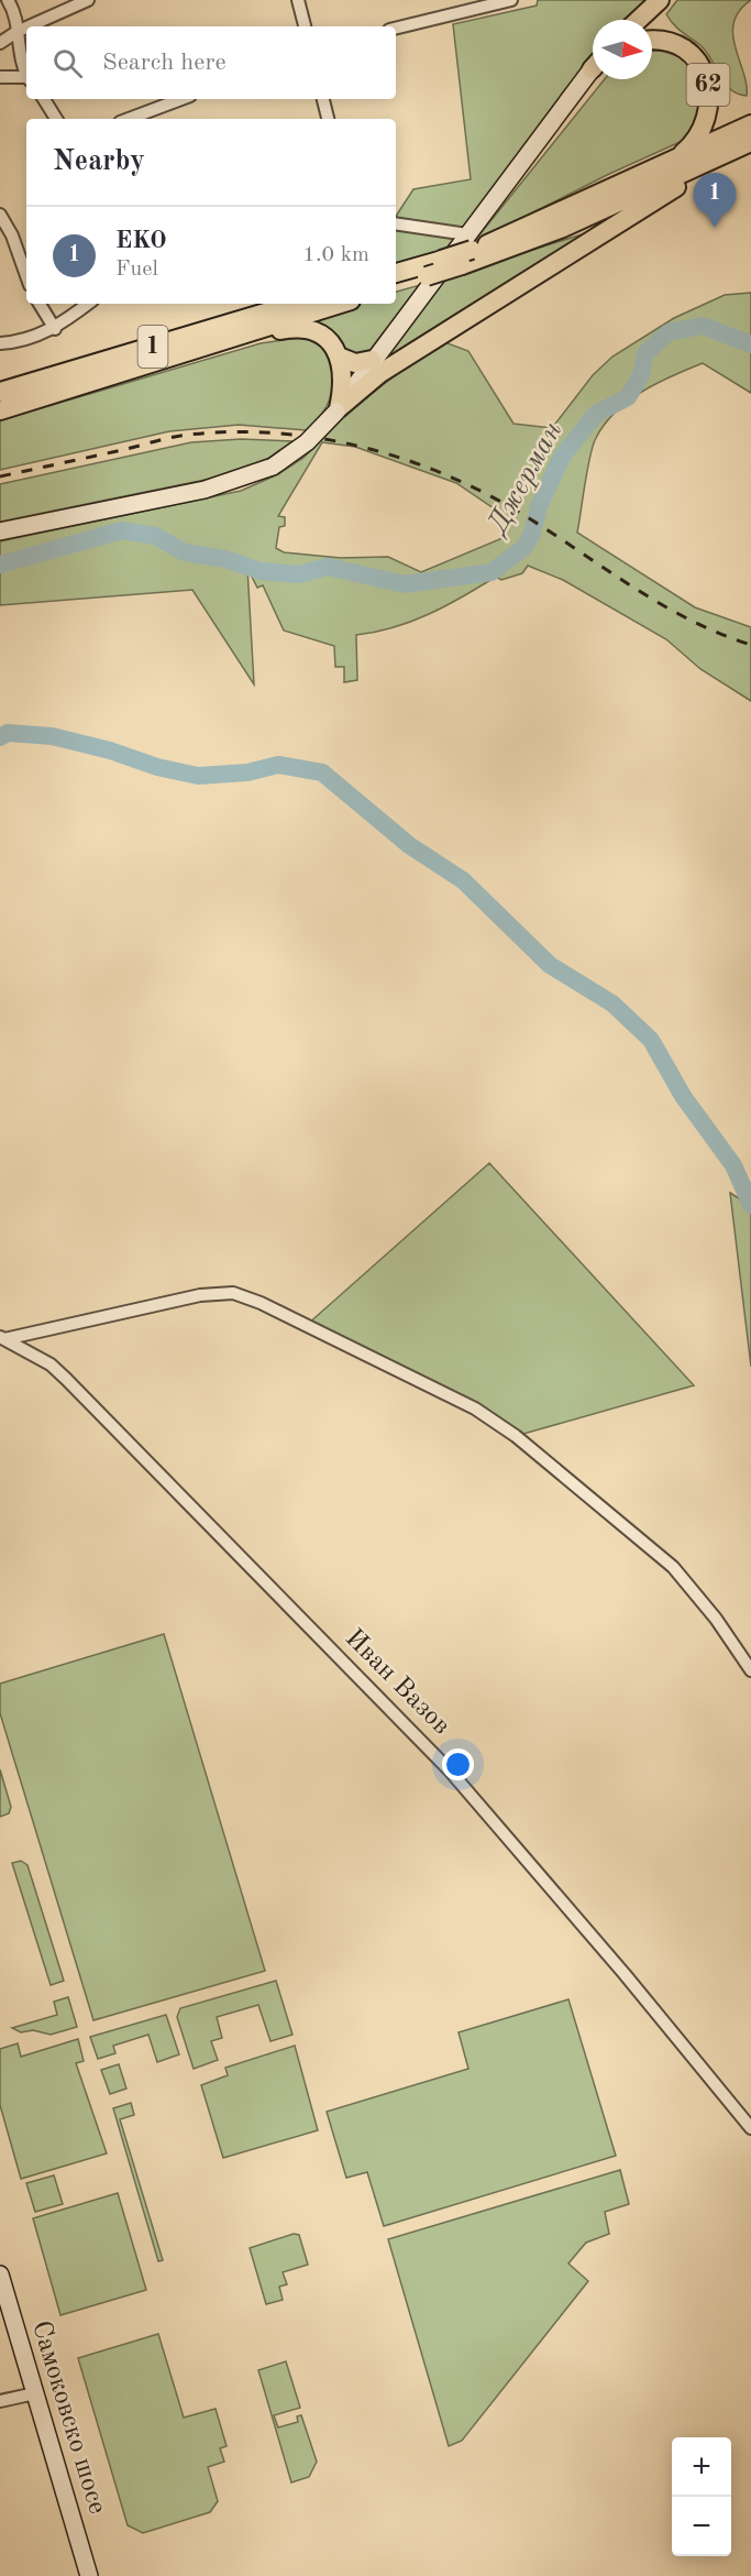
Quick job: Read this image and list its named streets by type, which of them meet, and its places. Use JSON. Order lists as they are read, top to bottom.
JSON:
{
  "streets": {
    "main road": ["62", "1", "Самоковско шосе"],
    "street": ["Иван Вазов"]
  },
  "water": ["Джерман"],
  "north": "right",
  "page": {
    "search": "Search here",
    "heading": "Nearby",
    "pins": "1",
    "list": [
      {
        "mark": "1",
        "name": "EKO",
        "note": "Fuel",
        "value": "1.0 km"
      }
    ],
    "map_buttons": ["+", "−"]
  }
}
